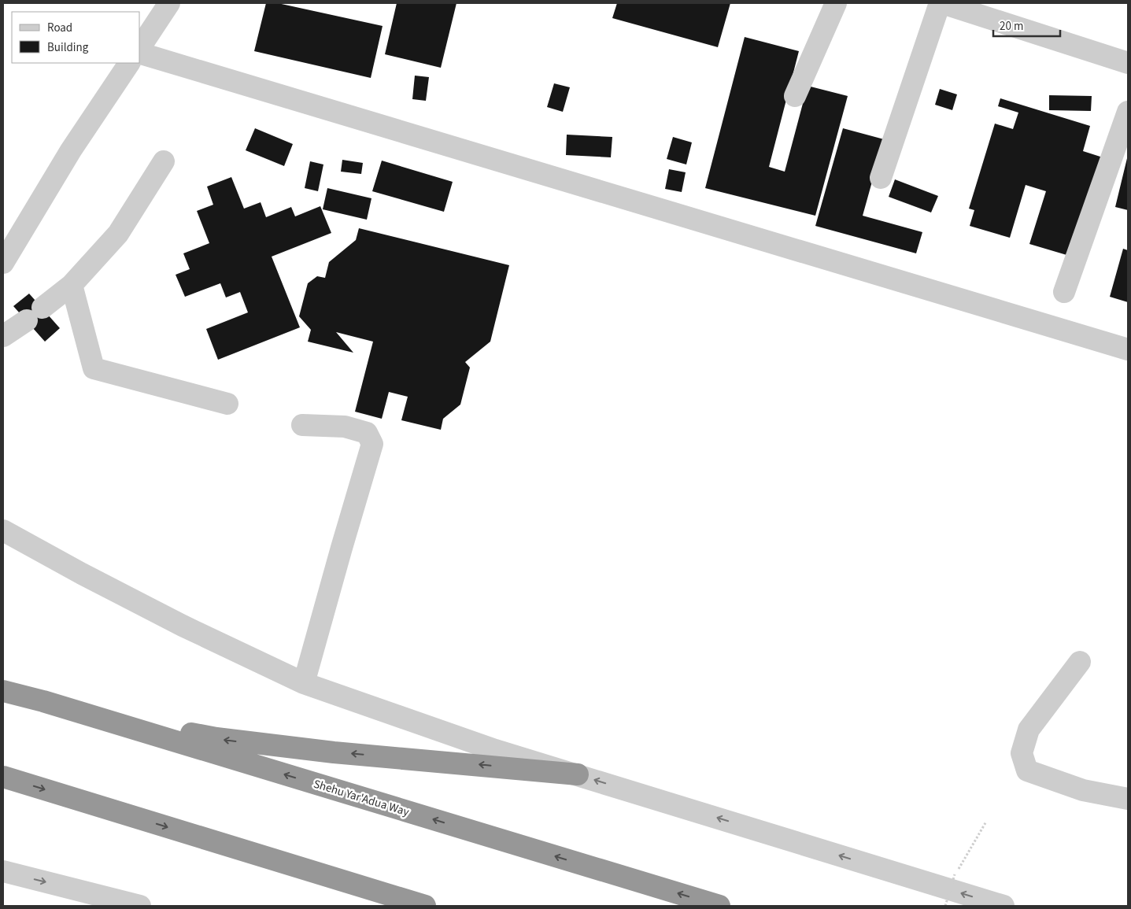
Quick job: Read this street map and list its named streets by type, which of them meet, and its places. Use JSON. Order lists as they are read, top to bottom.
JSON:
{
  "streets": {
    "highway": ["Shehu Yar'Adua Way"]
  },
  "legend": ["Road", "Building"],
  "scale_bar": "20 m"
}
